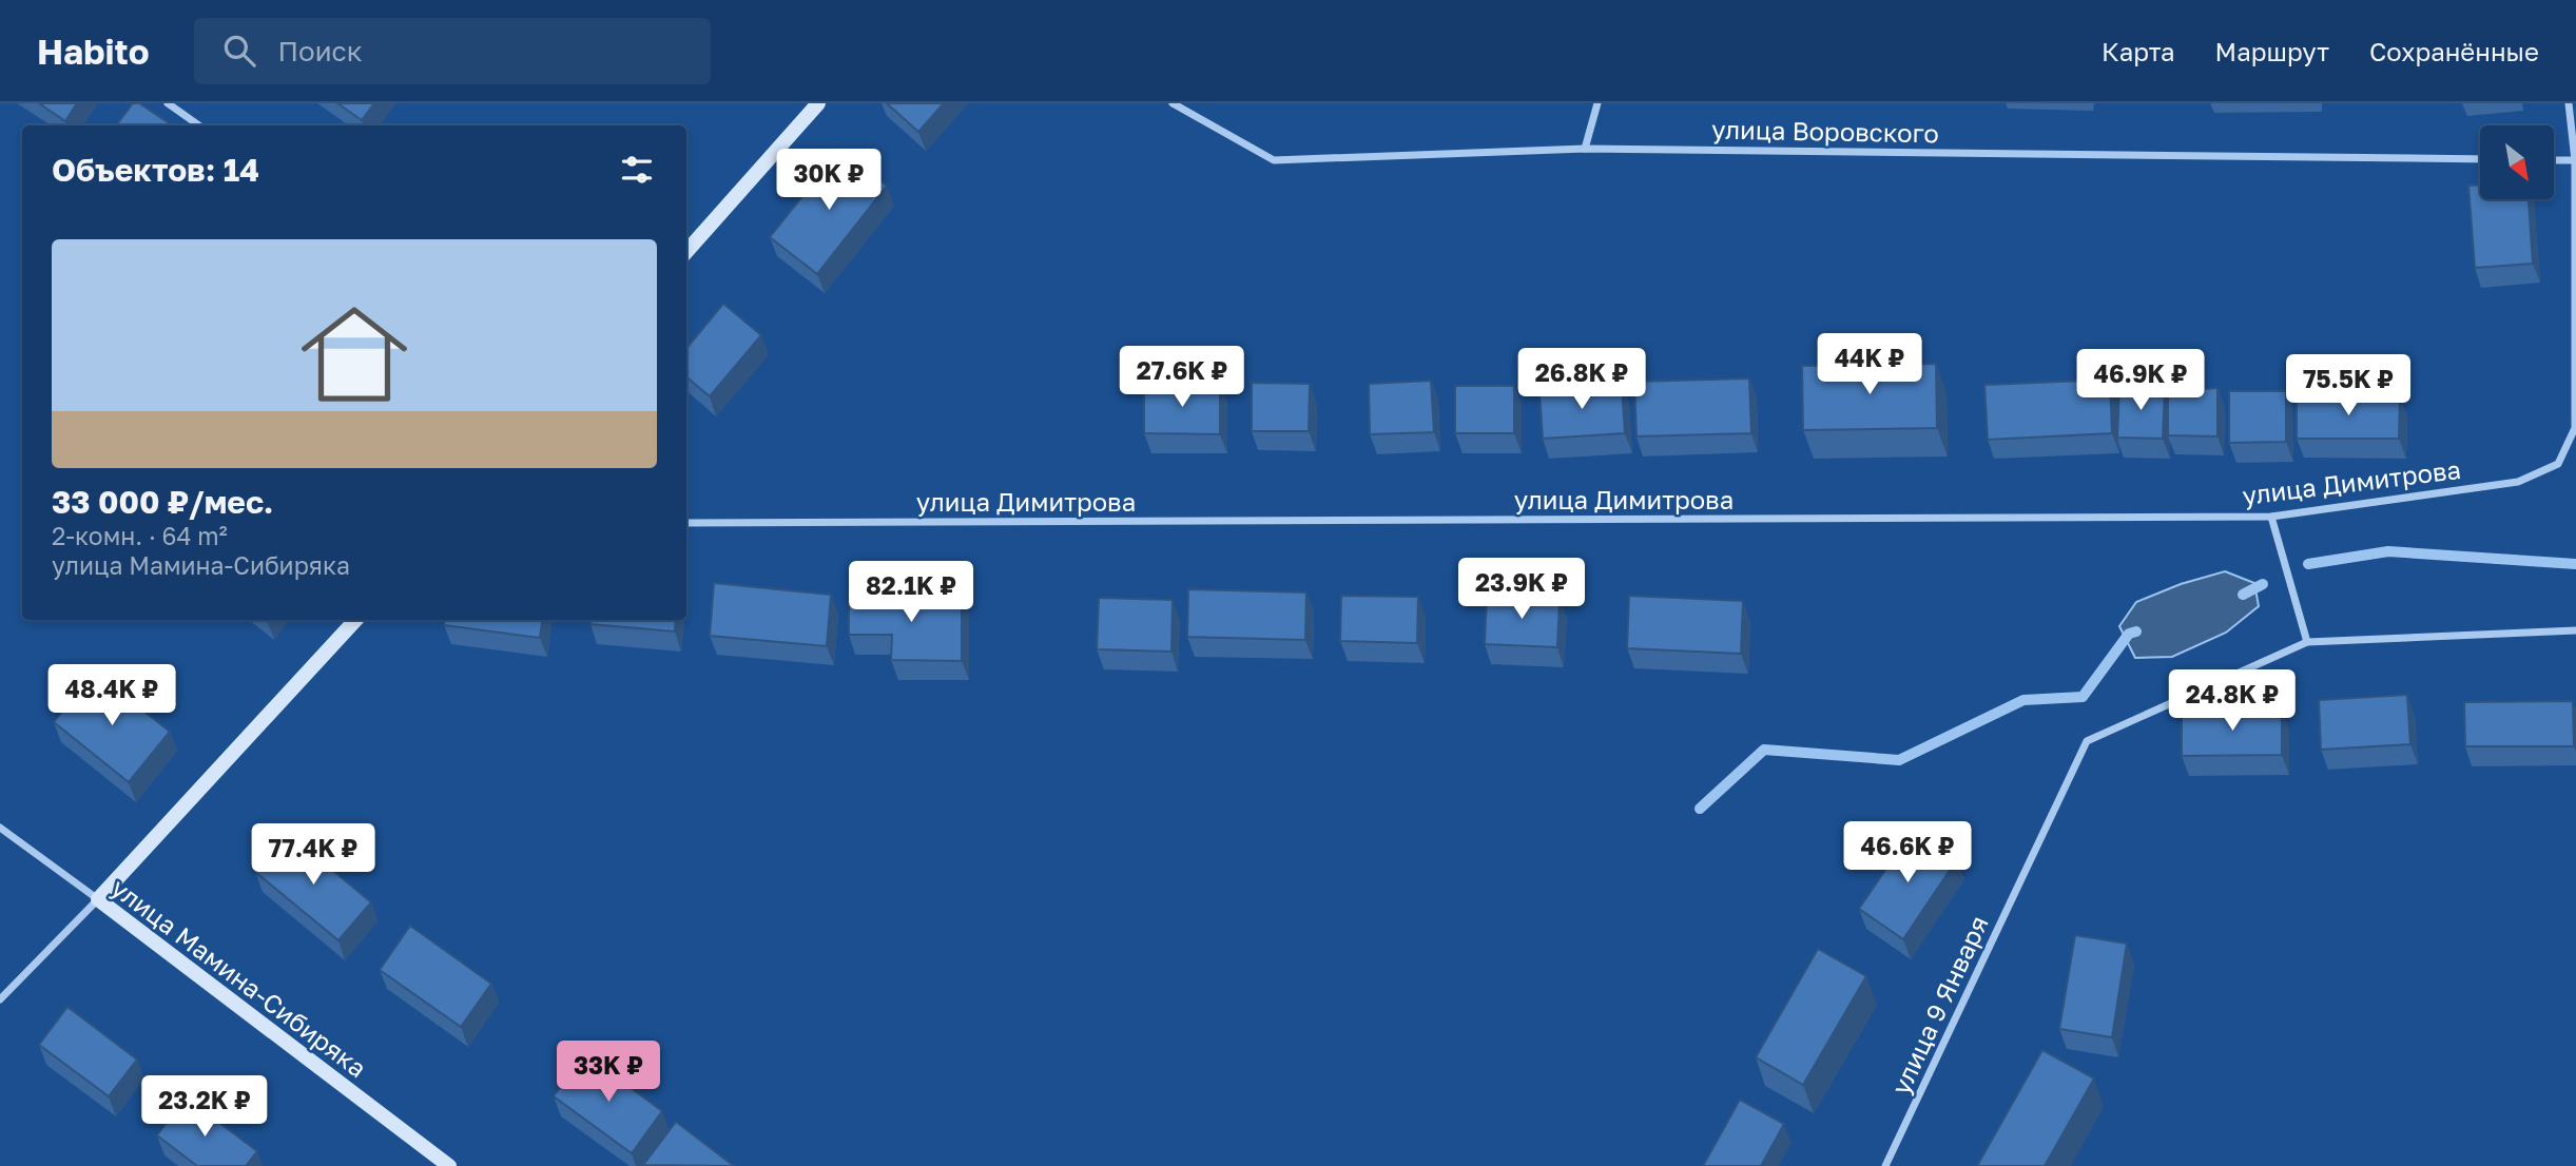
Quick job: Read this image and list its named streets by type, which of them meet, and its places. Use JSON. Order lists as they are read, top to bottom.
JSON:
{
  "streets": {
    "street": [
      "улица Воровского",
      "улица Димитрова",
      "улица Мамина-Сибиряка",
      "улица 9 Января"
    ]
  },
  "north": "bottom right",
  "page": {
    "header": "Habito",
    "search": "Поиск",
    "nav": ["Карта", "Маршрут", "Сохранённые"],
    "heading": "Объектов: 14",
    "price": [
      "30K ₽",
      "44K ₽",
      "27.6K ₽",
      "26.8K ₽",
      "46.9K ₽",
      "75.5K ₽",
      "23.9K ₽",
      "82.1K ₽",
      "48.4K ₽",
      "24.8K ₽",
      "46.6K ₽",
      "77.4K ₽",
      "33K ₽",
      "23.2K ₽"
    ],
    "list": [
      {
        "name": "33 000 ₽/мес.",
        "note": "2-комн. · 64 m² · улица Мамина-Сибиряка"
      }
    ]
  }
}
